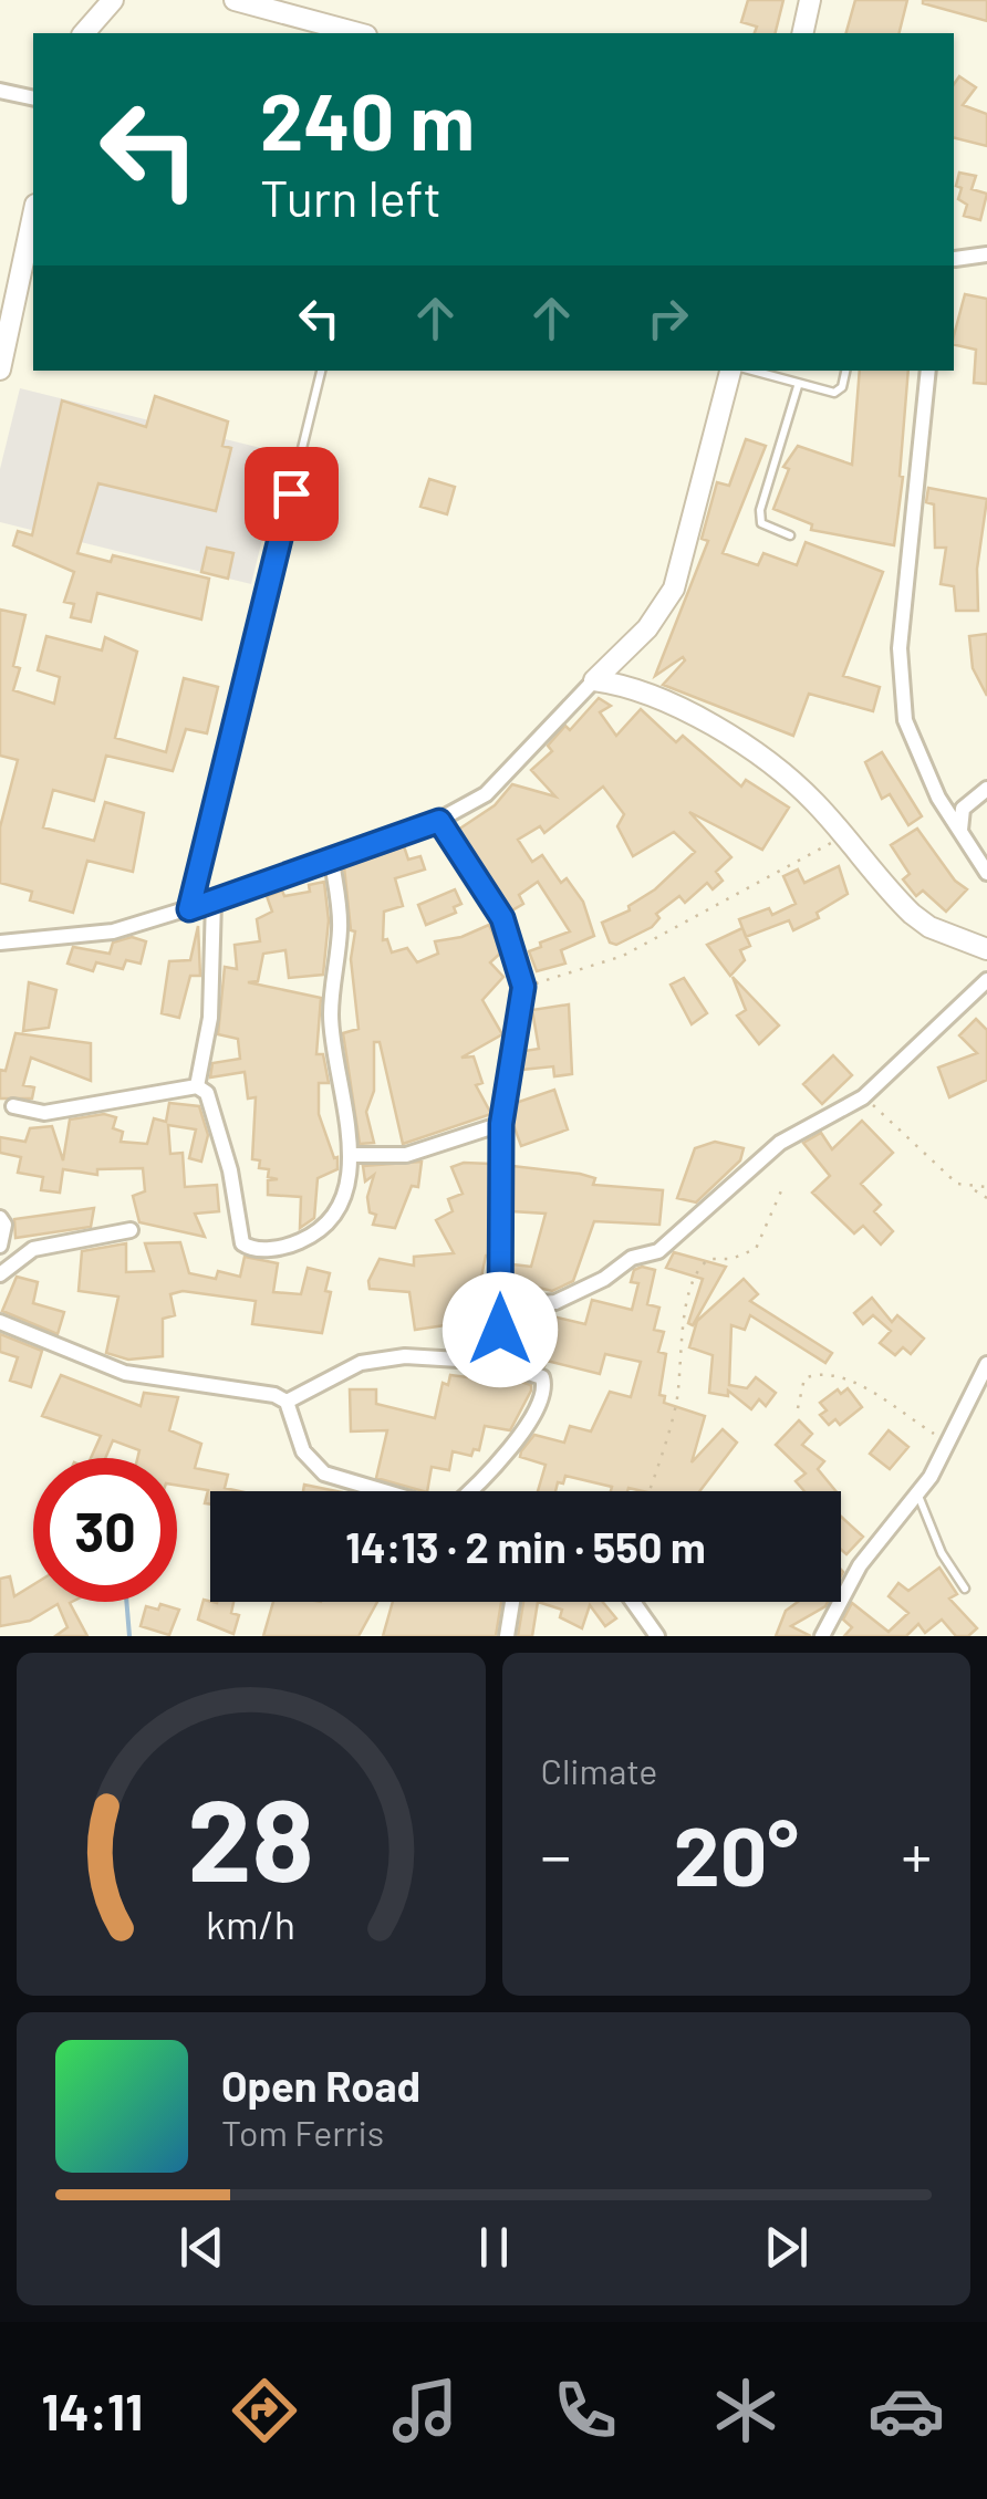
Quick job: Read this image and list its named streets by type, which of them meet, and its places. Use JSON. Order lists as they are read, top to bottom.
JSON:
{
  "page": {
    "turn": ["240 m", "Turn left"],
    "limit": "30",
    "trip": "14:13 · 2 min · 550 m",
    "tile": "Climate",
    "heat": ["−", "20°", "+"],
    "song": ["Open Road", "Tom Ferris"],
    "tabs": "14:11",
    "gauge": ["28", "km/h"]
  }
}
